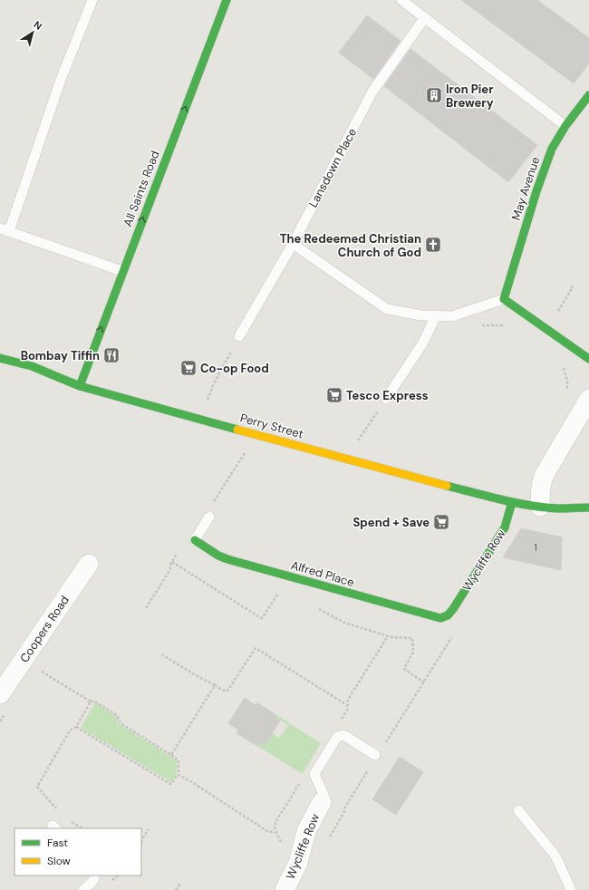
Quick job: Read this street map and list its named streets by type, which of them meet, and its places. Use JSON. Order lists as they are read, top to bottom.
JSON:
{
  "streets": {
    "street": [
      "All Saints Road",
      "May Avenue",
      "Perry Street",
      "Wycliffe Row",
      "Alfred Place",
      "Coopers Road"
    ],
    "lane": ["Lansdown Place"]
  },
  "crossings": [
    ["All Saints Road", "Perry Street"],
    ["Perry Street", "Wycliffe Row"],
    ["Wycliffe Row", "Alfred Place"]
  ],
  "one_way": ["All Saints Road"],
  "places": {
    "building": ["Iron Pier Brewery"],
    "church": ["The Redeemed Christian Church of God"],
    "restaurant": ["Bombay Tiffin"],
    "supermarket": ["Co-op Food", "Tesco Express", "Spend + Save"]
  },
  "house_numbers": ["1"],
  "legend": ["Fast", "Slow"],
  "north": "top right"
}
